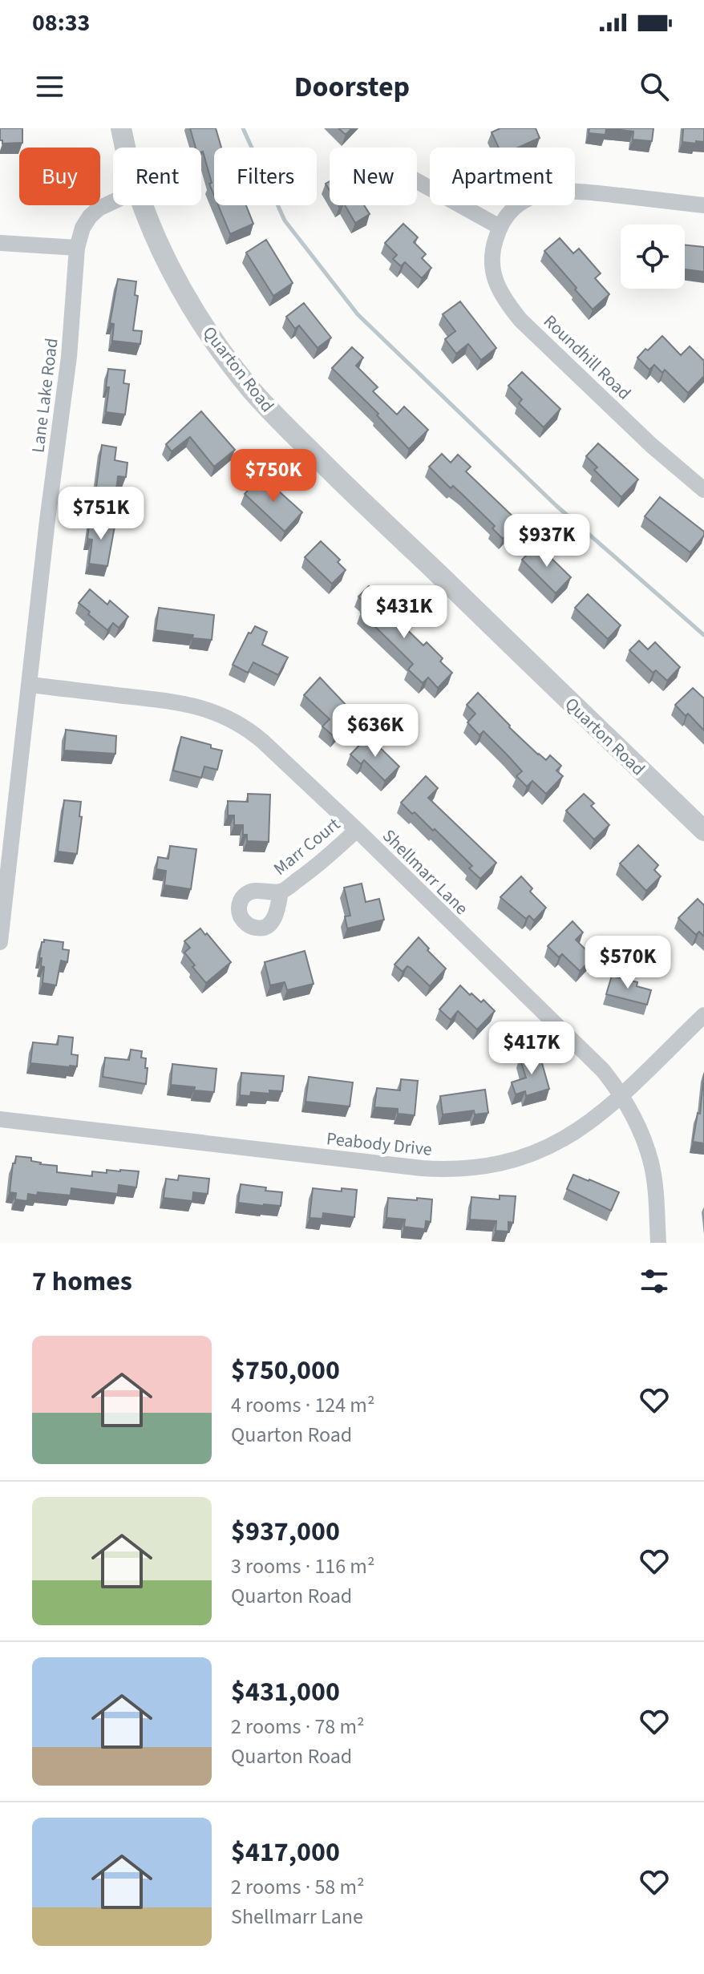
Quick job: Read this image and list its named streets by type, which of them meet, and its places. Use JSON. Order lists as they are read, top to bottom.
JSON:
{
  "streets": {
    "street": [
      "Roundhill Road",
      "Quarton Road",
      "Lane Lake Road",
      "Marr Court",
      "Shellmarr Lane",
      "Peabody Drive"
    ]
  },
  "crossings": [
    ["Lane Lake Road", "Shellmarr Lane"],
    ["Marr Court", "Shellmarr Lane"],
    ["Shellmarr Lane", "Peabody Drive"]
  ],
  "page": {
    "status": "08:33",
    "header": "Doorstep",
    "chip": [
      "Buy",
      "Rent",
      "Filters",
      "New",
      "Apartment"
    ],
    "price": [
      "$750K",
      "$751K",
      "$937K",
      "$431K",
      "$636K",
      "$570K",
      "$417K"
    ],
    "heading": "7 homes",
    "list": [
      {
        "name": "$750,000",
        "note": "4 rooms · 124 m² · Quarton Road"
      },
      {
        "name": "$937,000",
        "note": "3 rooms · 116 m² · Quarton Road"
      },
      {
        "name": "$431,000",
        "note": "2 rooms · 78 m² · Quarton Road"
      },
      {
        "name": "$417,000",
        "note": "2 rooms · 58 m² · Shellmarr Lane"
      }
    ]
  }
}
